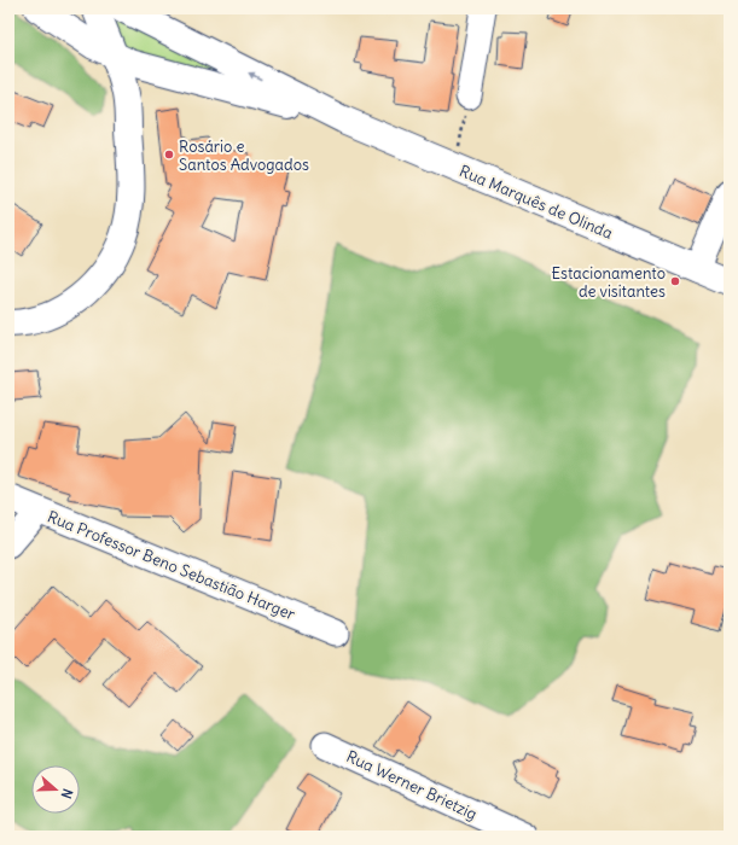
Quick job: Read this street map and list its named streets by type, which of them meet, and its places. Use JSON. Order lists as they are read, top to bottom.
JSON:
{
  "streets": {
    "main road": ["Rua Marquês de Olinda"],
    "street": ["Rua Professor Beno Sebastião Harger", "Rua Werner Brietzig"]
  },
  "places": ["Rosário e Santos Advogados", "Estacionamento de visitantes"],
  "north": "right"
}
